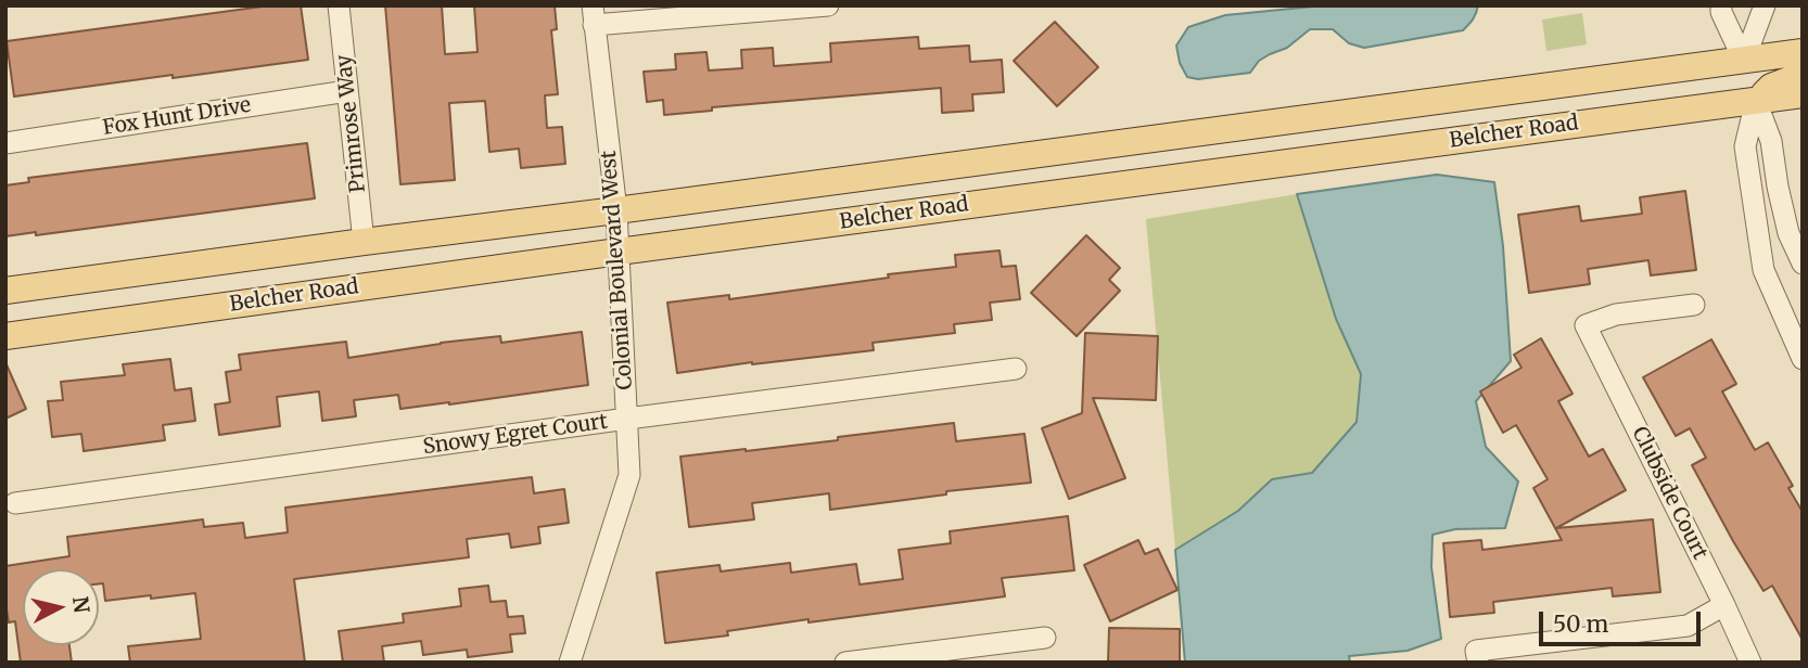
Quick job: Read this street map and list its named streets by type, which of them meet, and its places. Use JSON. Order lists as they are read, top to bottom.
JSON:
{
  "streets": {
    "main road": ["Belcher Road"],
    "street": [
      "Fox Hunt Drive",
      "Primrose Way",
      "Colonial Boulevard West",
      "Snowy Egret Court",
      "Clubside Court"
    ]
  },
  "crossings": [
    ["Fox Hunt Drive", "Primrose Way"],
    ["Primrose Way", "Belcher Road"],
    ["Belcher Road", "Colonial Boulevard West"],
    ["Colonial Boulevard West", "Snowy Egret Court"]
  ],
  "scale_bar": "50 m",
  "north": "right"
}
